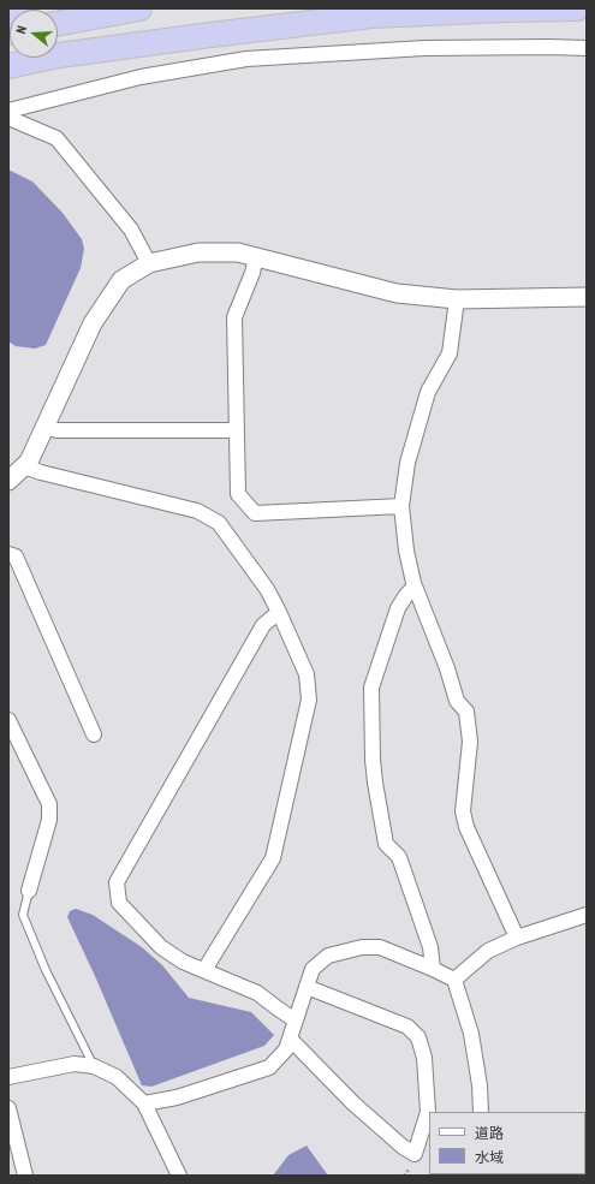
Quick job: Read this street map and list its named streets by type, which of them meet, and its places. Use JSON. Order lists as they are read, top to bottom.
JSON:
{
  "legend": ["道路", "水域"],
  "north": "left"
}
